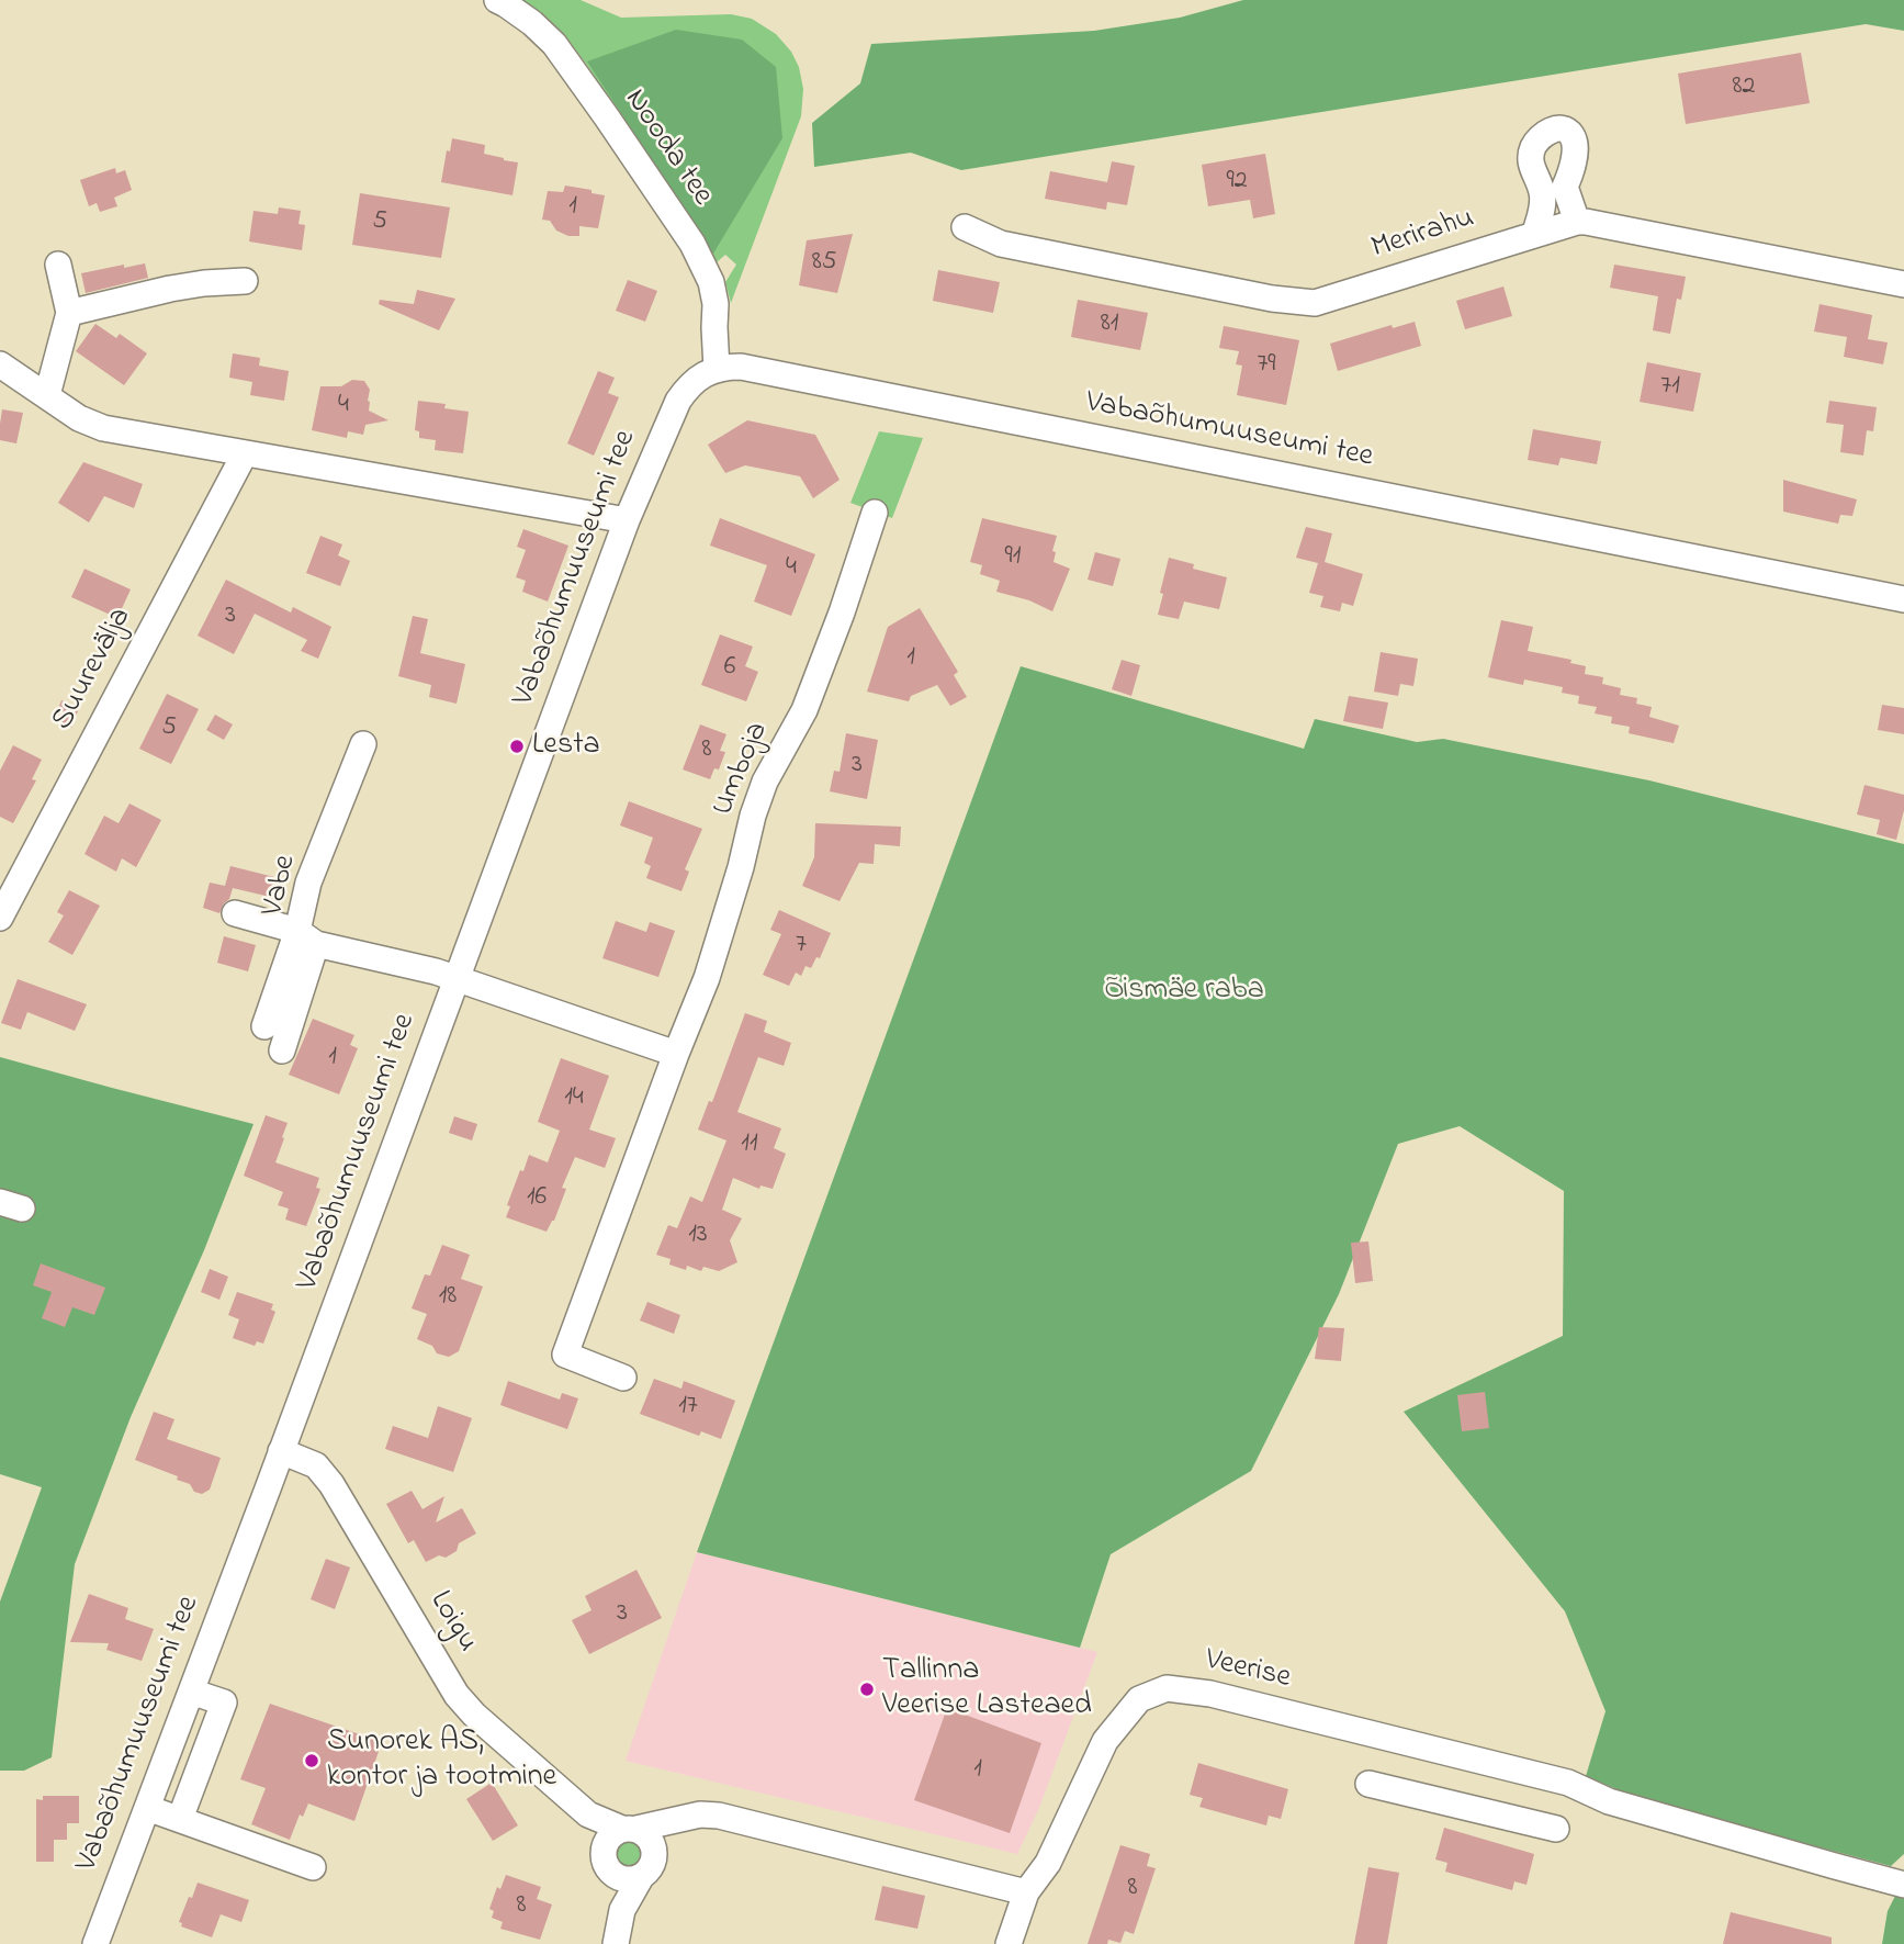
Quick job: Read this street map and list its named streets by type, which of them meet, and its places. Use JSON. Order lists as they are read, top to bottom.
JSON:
{
  "streets": {
    "street": [
      "Nooda tee",
      "Merirahu",
      "Vabaõhumuuseumi tee",
      "Suurevälja",
      "Umboja",
      "Vabe",
      "Loigu",
      "Veerise"
    ]
  },
  "crossings": [
    ["Nooda tee", "Vabaõhumuuseumi tee"],
    ["Vabaõhumuuseumi tee", "Vabe"],
    ["Vabaõhumuuseumi tee", "Loigu"]
  ],
  "parks": ["Õismäe raba"],
  "places": ["Lesta", "Tallinna Veerise Lasteaed", "Sunorek AS, kontor ja tootmine"],
  "house_numbers": [
    "82",
    "92",
    "1",
    "5",
    "85",
    "81",
    "79",
    "71",
    "4",
    "91",
    "4",
    "3",
    "1",
    "6",
    "5",
    "8",
    "3",
    "7",
    "1",
    "14",
    "11",
    "16",
    "13",
    "18",
    "17",
    "3",
    "1",
    "8",
    "8"
  ]
}
